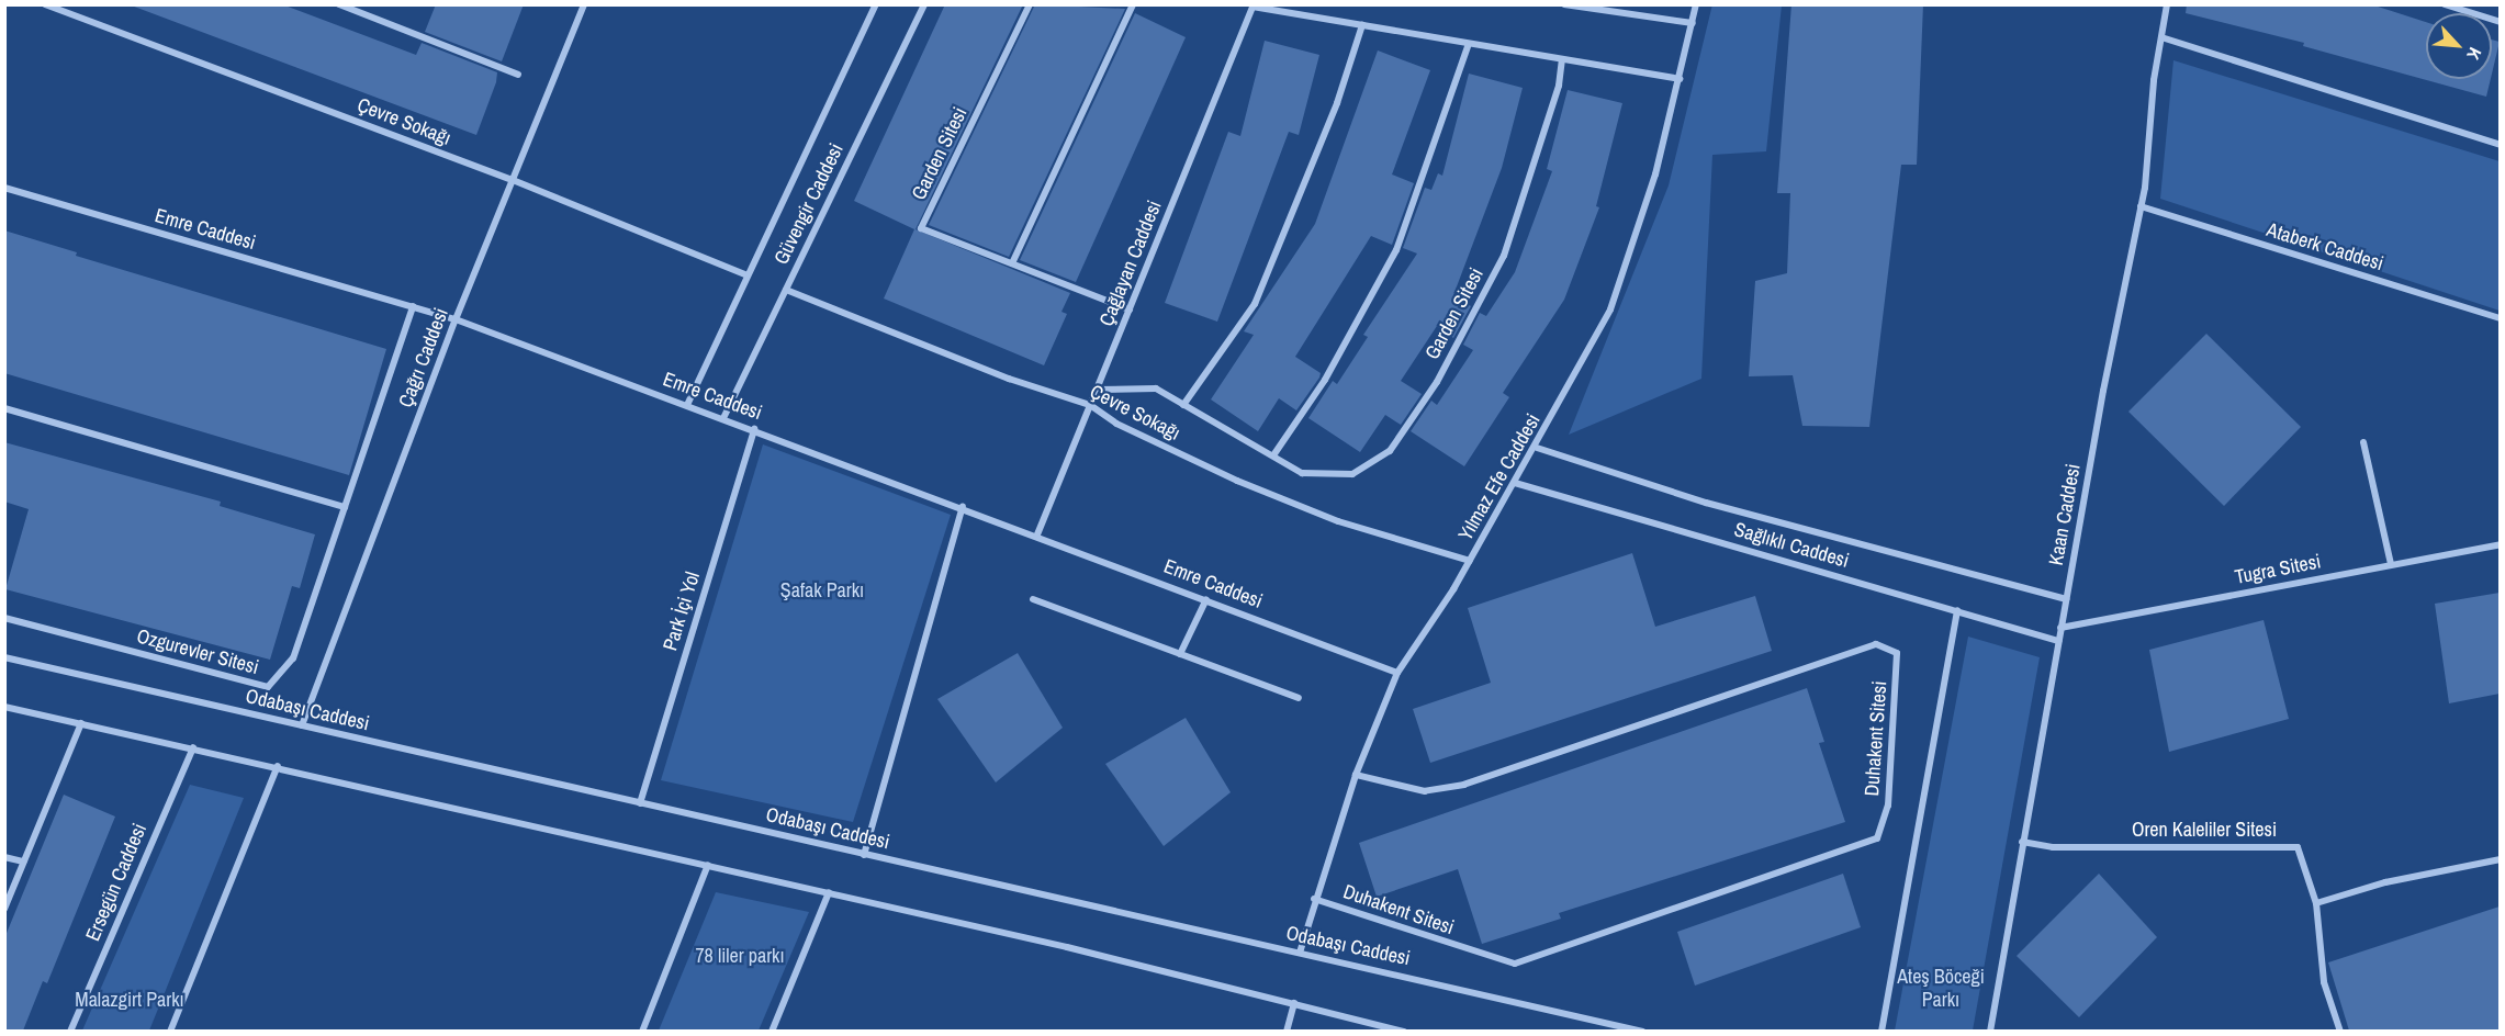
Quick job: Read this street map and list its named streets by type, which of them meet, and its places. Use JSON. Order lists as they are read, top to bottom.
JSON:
{
  "streets": {
    "street": [
      "Çevre Sokağı",
      "Garden Sitesi",
      "Güvengir Caddesi",
      "Emre Caddesi",
      "Ataberk Caddesi",
      "Çağlayan Caddesi",
      "Çağrı Caddesi",
      "Yılmaz Efe Caddesi",
      "Kaan Caddesi",
      "Sağlıklı Caddesi",
      "Tugra Sitesi",
      "Park İçi Yol",
      "Ozgurevler Sitesi",
      "Odabaşı Caddesi",
      "Duhakent Sitesi",
      "Oren Kaleliler Sitesi",
      "Ersegün Caddesi"
    ]
  },
  "crossings": [
    ["Çevre Sokağı", "Güvengir Caddesi"],
    ["Çevre Sokağı", "Çağlayan Caddesi"],
    ["Çevre Sokağı", "Çağrı Caddesi"],
    ["Çevre Sokağı", "Yılmaz Efe Caddesi"],
    ["Garden Sitesi", "Çağlayan Caddesi"],
    ["Güvengir Caddesi", "Emre Caddesi"],
    ["Emre Caddesi", "Çağlayan Caddesi"],
    ["Emre Caddesi", "Çağrı Caddesi"],
    ["Emre Caddesi", "Yılmaz Efe Caddesi"],
    ["Emre Caddesi", "Park İçi Yol"],
    ["Emre Caddesi", "Ozgurevler Sitesi"],
    ["Ataberk Caddesi", "Kaan Caddesi"],
    ["Çağrı Caddesi", "Odabaşı Caddesi"],
    ["Yılmaz Efe Caddesi", "Sağlıklı Caddesi"],
    ["Yılmaz Efe Caddesi", "Odabaşı Caddesi"],
    ["Yılmaz Efe Caddesi", "Duhakent Sitesi"],
    ["Kaan Caddesi", "Sağlıklı Caddesi"],
    ["Kaan Caddesi", "Tugra Sitesi"],
    ["Kaan Caddesi", "Oren Kaleliler Sitesi"],
    ["Park İçi Yol", "Odabaşı Caddesi"]
  ],
  "parks": [
    "Şafak Parkı",
    "78 liler parkı",
    "Ateş Böceği Parkı",
    "Malazgirt Parkı"
  ],
  "north": "bottom right"
}
